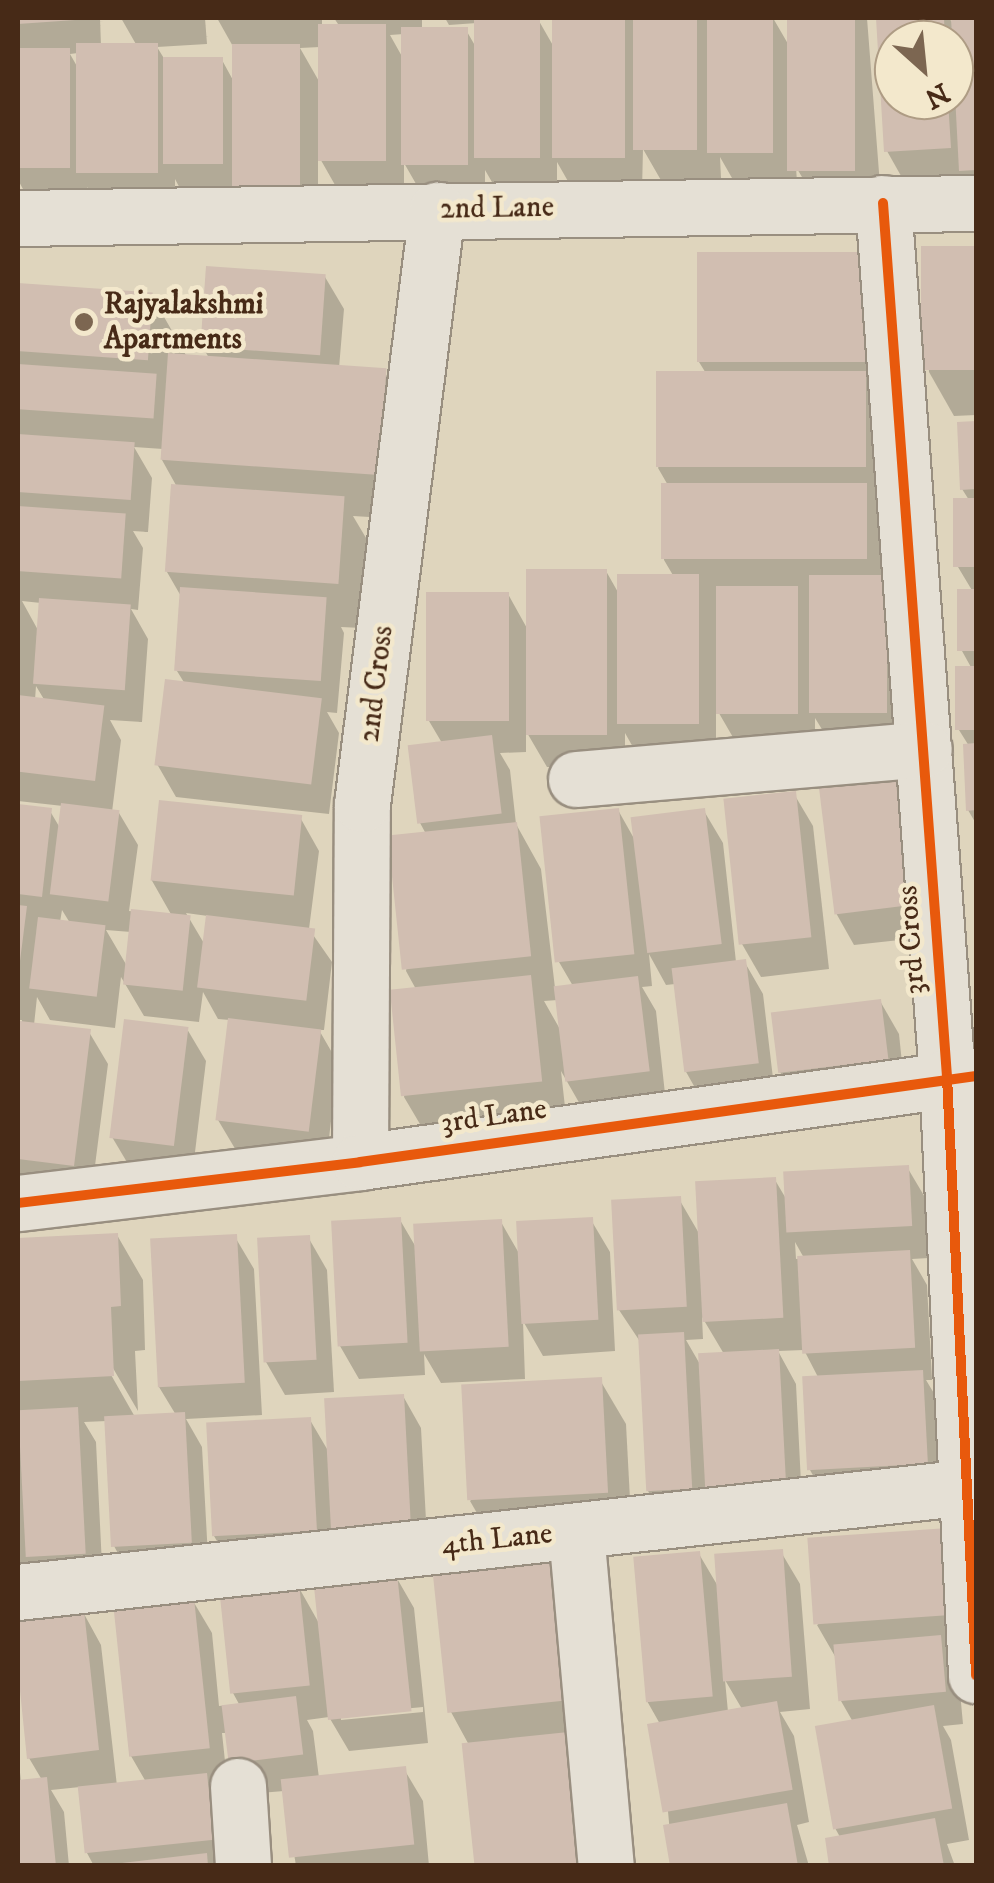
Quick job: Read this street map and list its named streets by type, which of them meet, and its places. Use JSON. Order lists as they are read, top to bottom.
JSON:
{
  "streets": {
    "street": [
      "2nd Lane",
      "2nd Cross",
      "3rd Cross",
      "3rd Lane",
      "4th Lane"
    ]
  },
  "crossings": [
    ["2nd Lane", "2nd Cross"],
    ["2nd Lane", "3rd Cross"],
    ["2nd Cross", "3rd Lane"],
    ["3rd Cross", "3rd Lane"],
    ["3rd Cross", "4th Lane"]
  ],
  "places": ["Rajyalakshmi Apartments"],
  "north": "bottom right"
}
